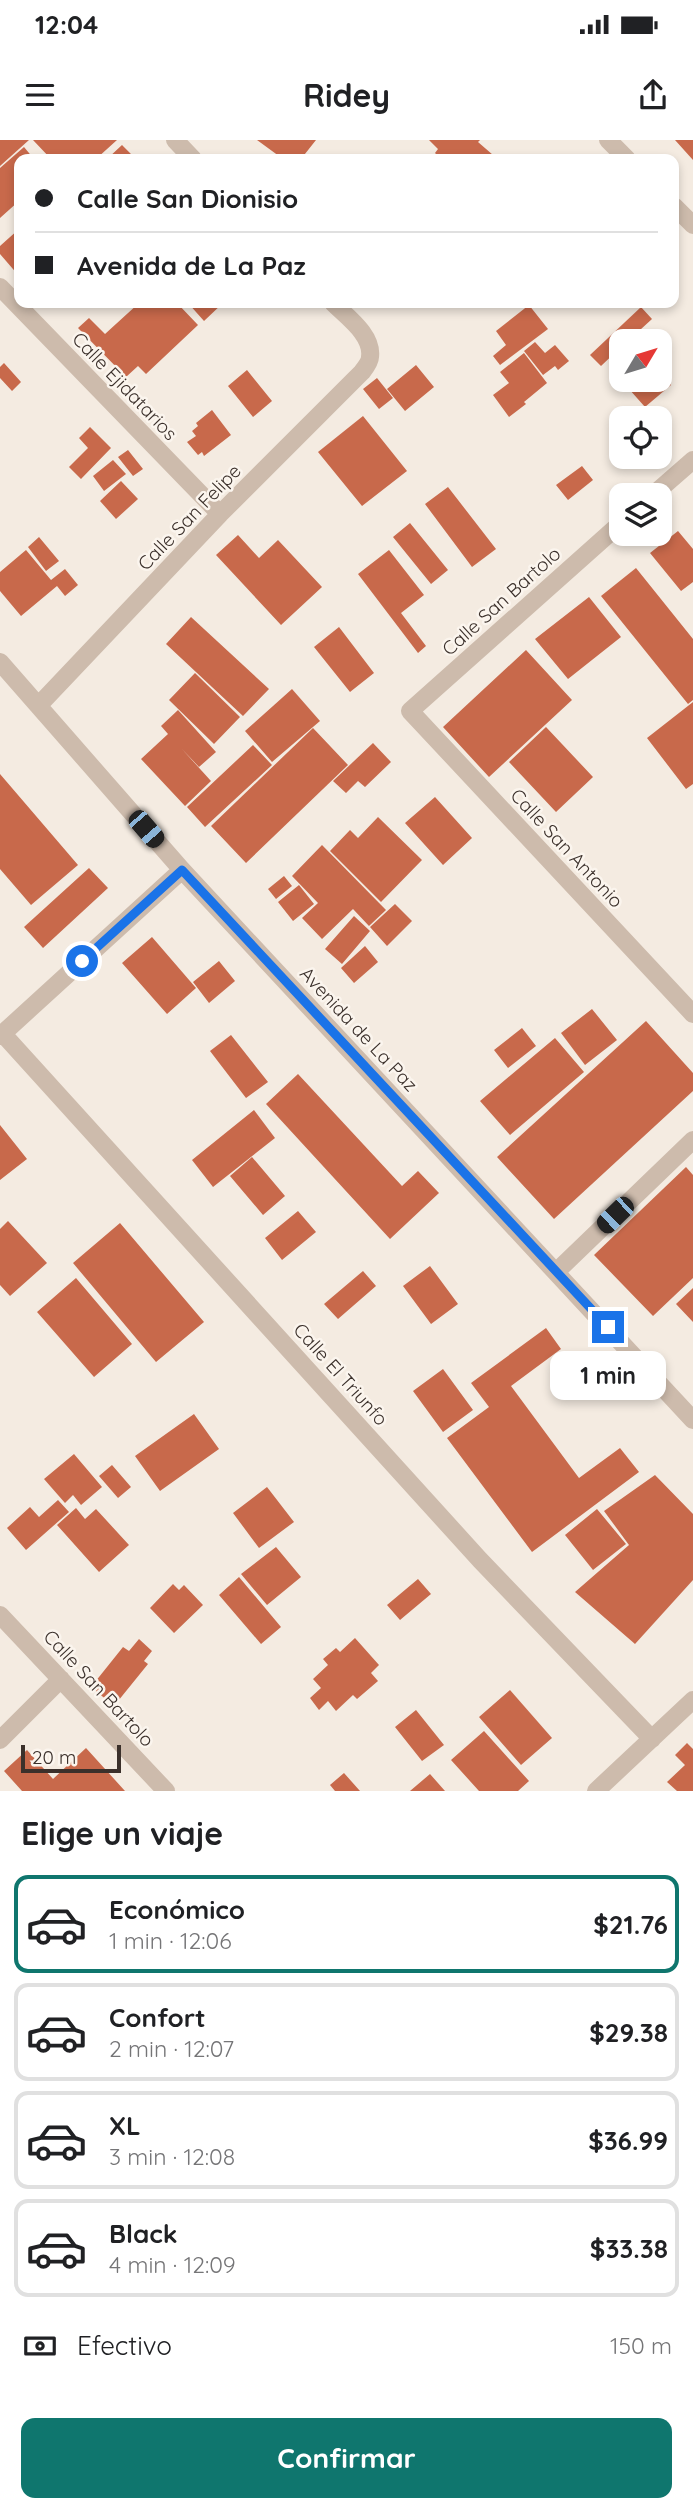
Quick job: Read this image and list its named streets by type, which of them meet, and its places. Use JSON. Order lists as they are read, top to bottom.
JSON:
{
  "streets": {
    "street": [
      "Calle Ejidatarios",
      "Calle San Felipe",
      "Calle San Bartolo",
      "Calle San Antonio",
      "Avenida de La Paz",
      "Calle El Triunfo"
    ]
  },
  "crossings": [
    ["Calle Ejidatarios", "Calle San Felipe"],
    ["Calle San Felipe", "Avenida de La Paz"],
    ["Calle San Bartolo", "Calle San Antonio"]
  ],
  "scale_bar": "20 m",
  "north": "top right",
  "page": {
    "status": "12:04",
    "header": "Ridey",
    "banner": ["Calle San Dionisio", "Avenida de La Paz"],
    "bubble": "1 min",
    "scale": "20 m",
    "heading": "Elige un viaje",
    "list": [
      {
        "name": "Económico",
        "note": "1 min · 12:06",
        "value": "$21.76"
      },
      {
        "name": "Confort",
        "note": "2 min · 12:07",
        "value": "$29.38"
      },
      {
        "name": "XL",
        "note": "3 min · 12:08",
        "value": "$36.99"
      },
      {
        "name": "Black",
        "note": "4 min · 12:09",
        "value": "$33.38"
      }
    ],
    "pay": ["Efectivo", "150 m"],
    "buttons": "Confirmar"
  }
}
